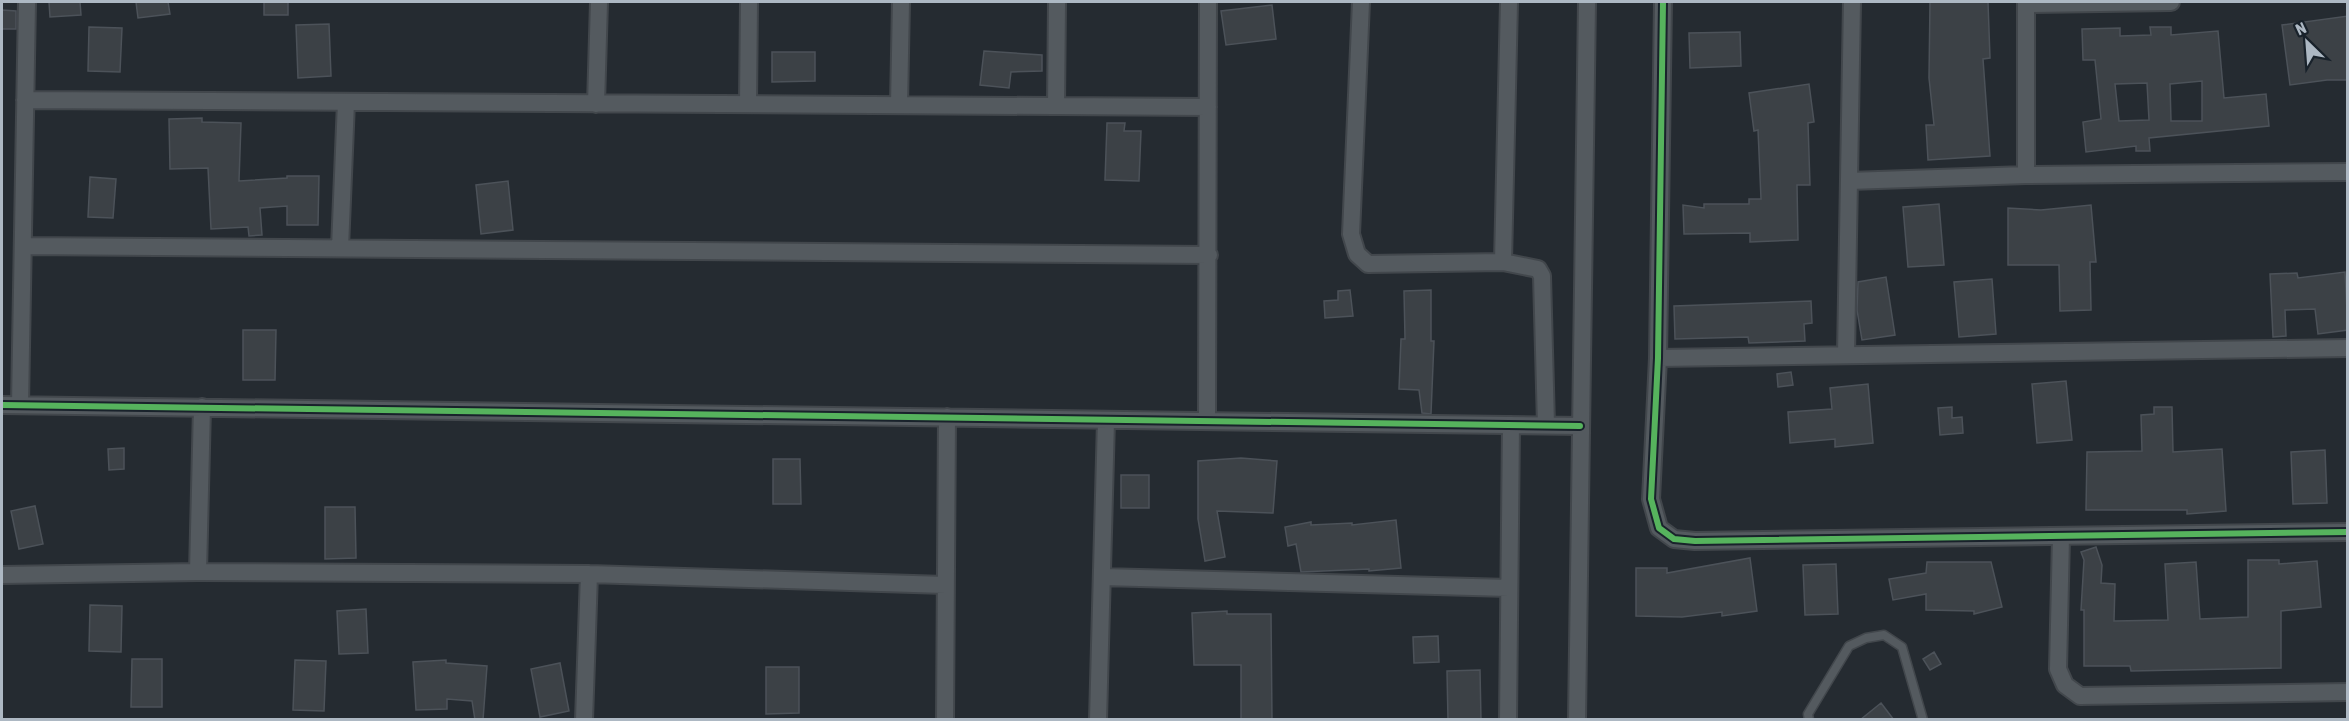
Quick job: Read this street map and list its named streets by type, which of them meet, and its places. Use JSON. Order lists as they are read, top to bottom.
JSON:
{
  "north": "top left"
}
